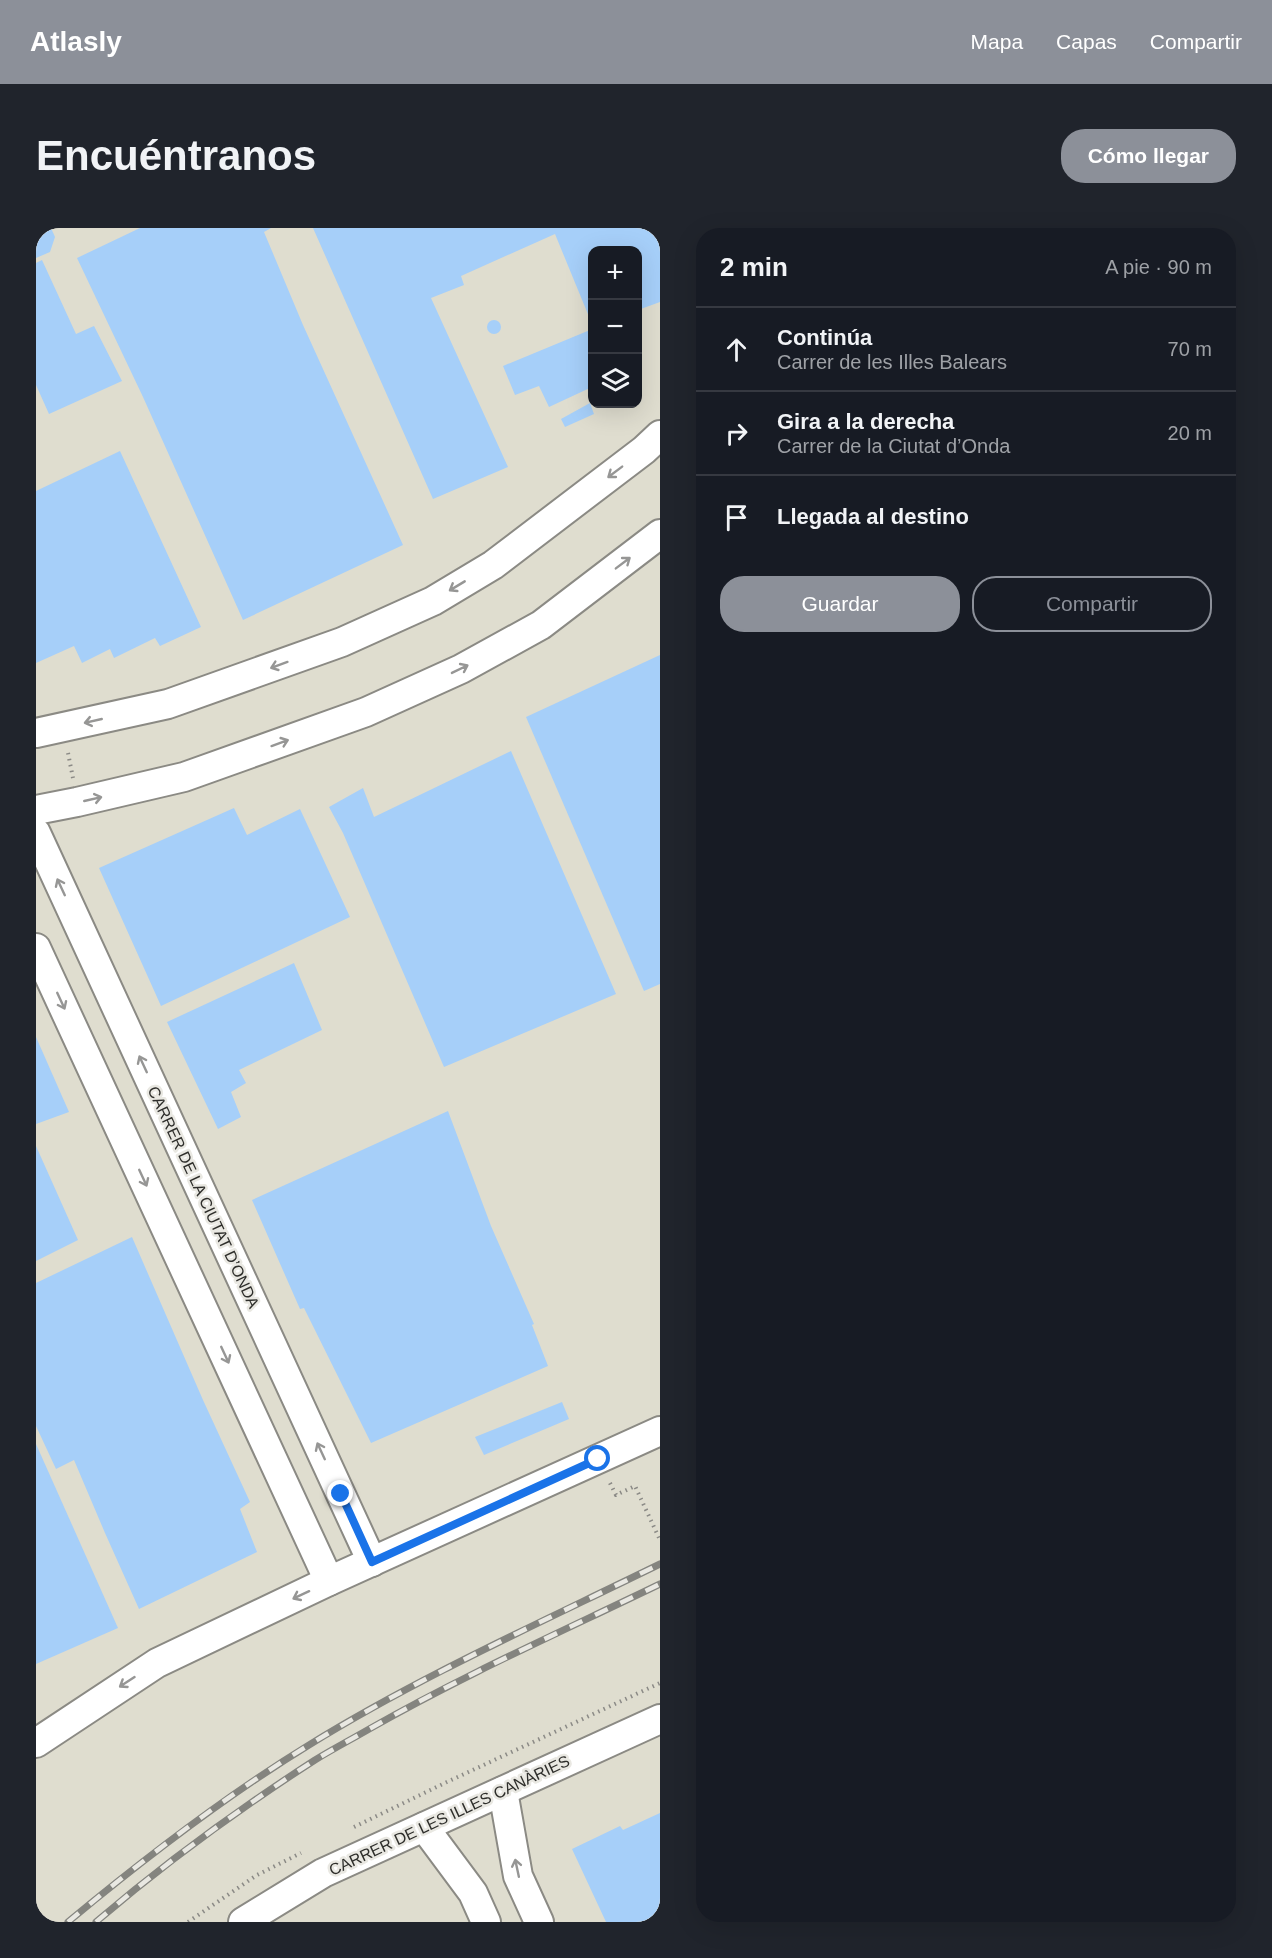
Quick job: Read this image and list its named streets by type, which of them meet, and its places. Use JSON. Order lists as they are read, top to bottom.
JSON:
{
  "streets": {
    "street": ["CARRER DE LA CIUTAT D’ONDA", "CARRER DE LES ILLES CANÀRIES"]
  },
  "page": {
    "header": "Atlasly",
    "nav": ["Mapa", "Capas", "Compartir"],
    "buttons": [
      "Cómo llegar",
      ["Guardar", "Compartir"]
    ],
    "title": "Encuéntranos",
    "heading": ["2 min", "A pie · 90 m"],
    "map_buttons": ["+", "−"],
    "list": [
      ["Continúa", "Carrer de les Illes Balears", "70 m"],
      ["Gira a la derecha", "Carrer de la Ciutat d’Onda", "20 m"],
      "Llegada al destino"
    ]
  }
}
